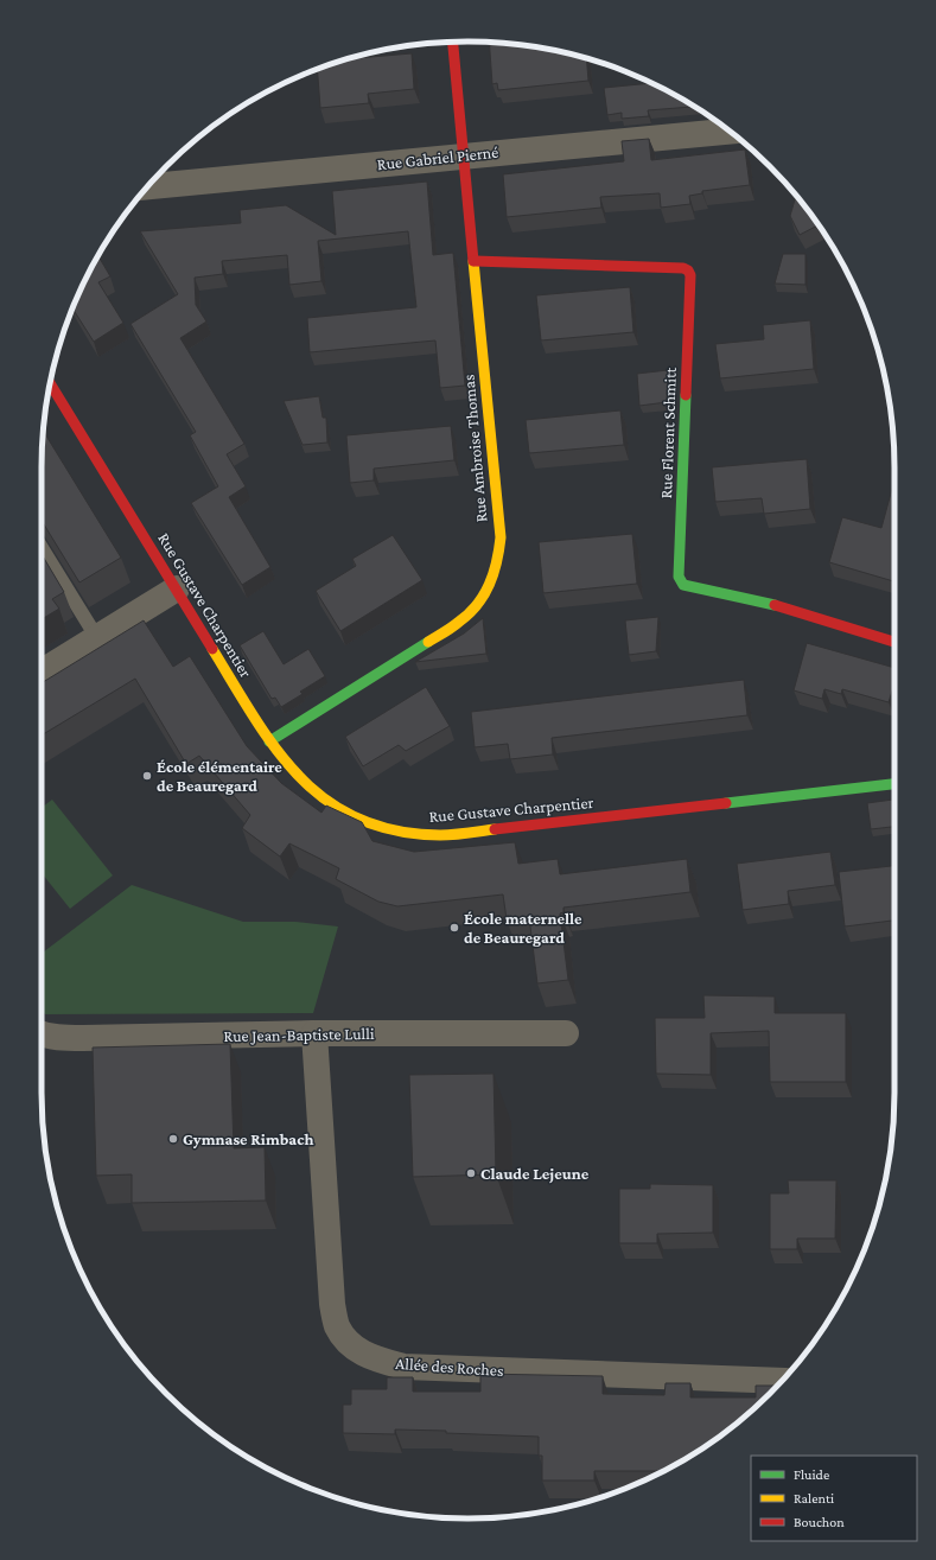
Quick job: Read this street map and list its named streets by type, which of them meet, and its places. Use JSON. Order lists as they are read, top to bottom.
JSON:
{
  "streets": {
    "street": [
      "Rue Gabriel Pierné",
      "Rue Florent Schmitt",
      "Rue Ambroise Thomas",
      "Rue Gustave Charpentier",
      "Rue Jean-Baptiste Lulli",
      "Allée des Roches"
    ]
  },
  "crossings": [
    ["Rue Gabriel Pierné", "Rue Ambroise Thomas"],
    ["Rue Florent Schmitt", "Rue Ambroise Thomas"],
    ["Rue Ambroise Thomas", "Rue Gustave Charpentier"],
    ["Rue Jean-Baptiste Lulli", "Allée des Roches"]
  ],
  "places": [
    "École élémentaire de Beauregard",
    "École maternelle de Beauregard",
    "Gymnase Rimbach",
    "Claude Lejeune"
  ],
  "legend": ["Fluide", "Ralenti", "Bouchon"]
}
